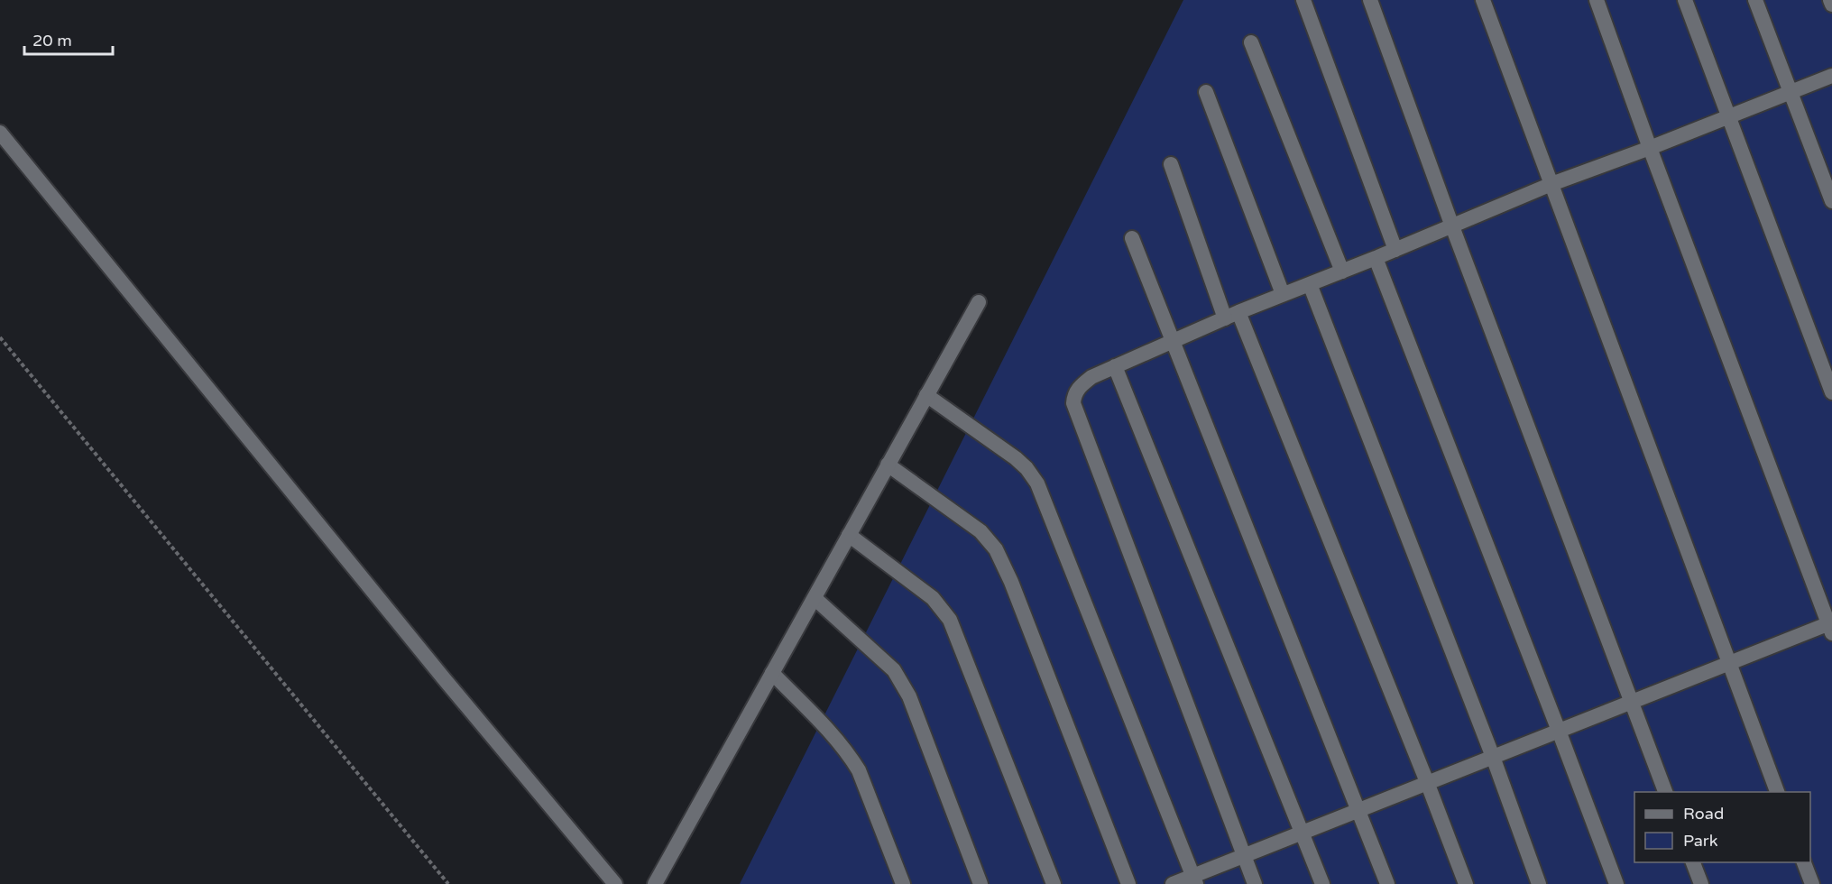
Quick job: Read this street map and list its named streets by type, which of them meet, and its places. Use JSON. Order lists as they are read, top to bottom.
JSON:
{
  "legend": ["Road", "Park"],
  "scale_bar": "20 m"
}
